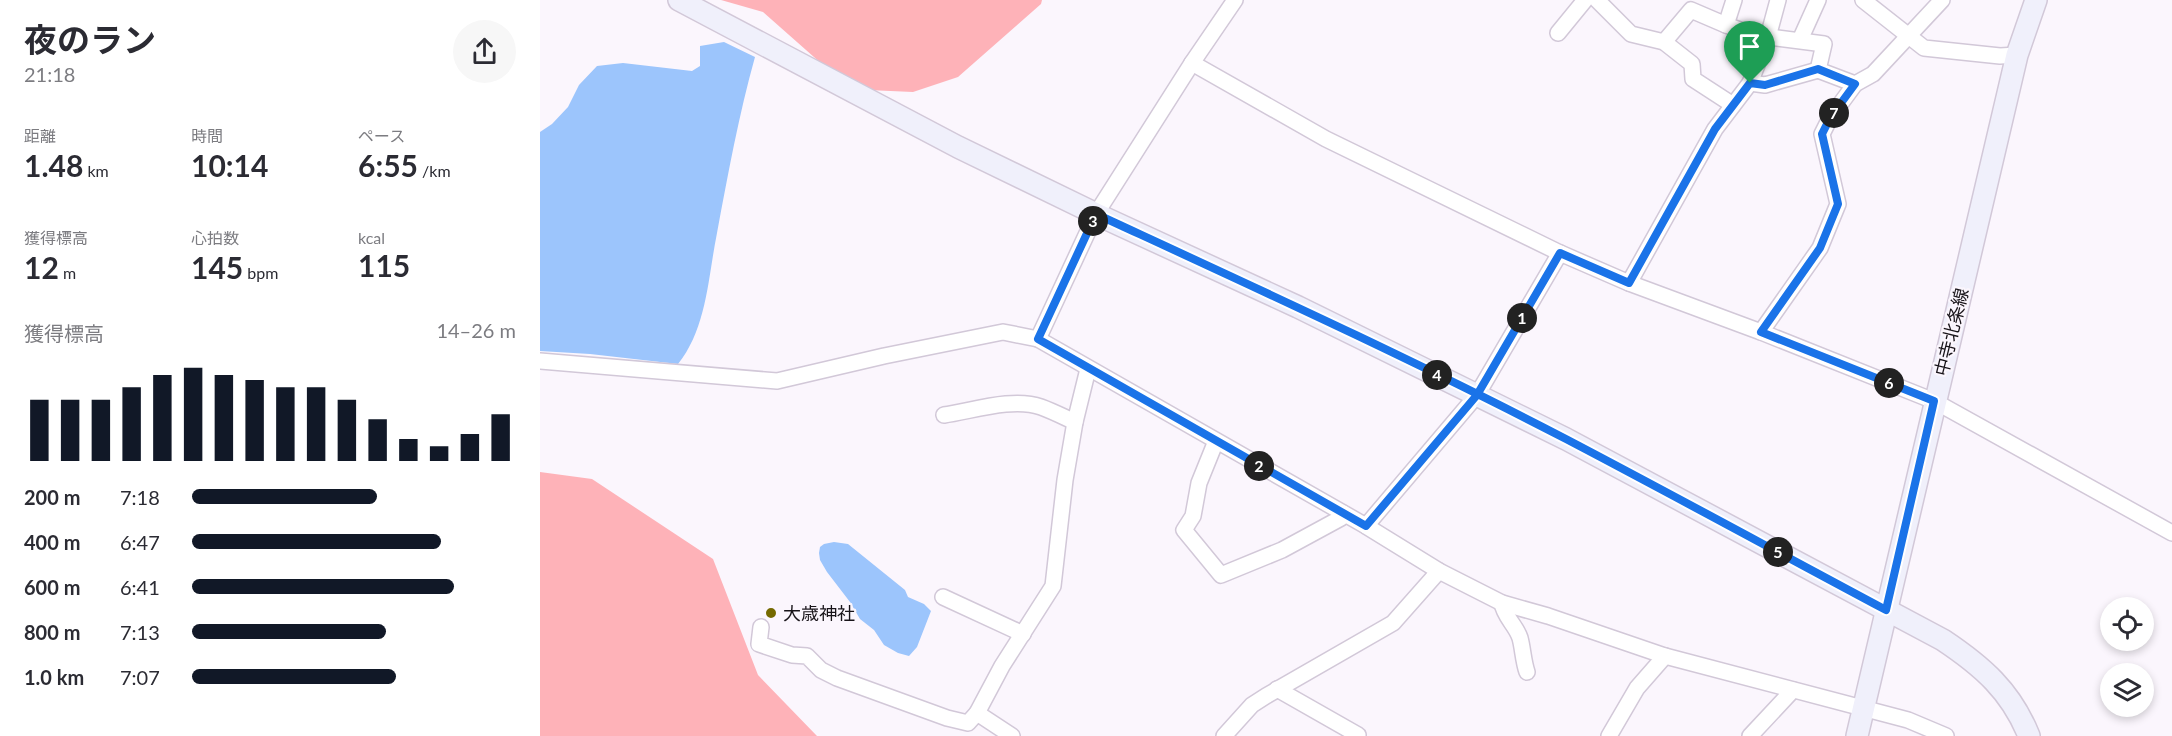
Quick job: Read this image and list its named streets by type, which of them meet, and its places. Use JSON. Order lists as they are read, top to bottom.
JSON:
{
  "streets": {
    "street": ["中寺北条線"]
  },
  "places": ["大歳神社"],
  "page": {
    "heading": ["夜のラン", "21:18"],
    "pins": [
      "7",
      "3",
      "1",
      "4",
      "6",
      "2",
      "5"
    ],
    "stats": [
      ["距離", "1.48 km"],
      ["時間", "10:14"],
      ["ペース", "6:55 /km"],
      ["獲得標高", "12 m"],
      ["心拍数", "145 bpm"],
      ["kcal", "115"]
    ],
    "chart": ["獲得標高", "14–26 m"],
    "list": [
      {
        "name": "200 m",
        "note": "7:18"
      },
      {
        "name": "400 m",
        "note": "6:47"
      },
      {
        "name": "600 m",
        "note": "6:41"
      },
      {
        "name": "800 m",
        "note": "7:13"
      },
      {
        "name": "1.0 km",
        "note": "7:07"
      }
    ]
  }
}
